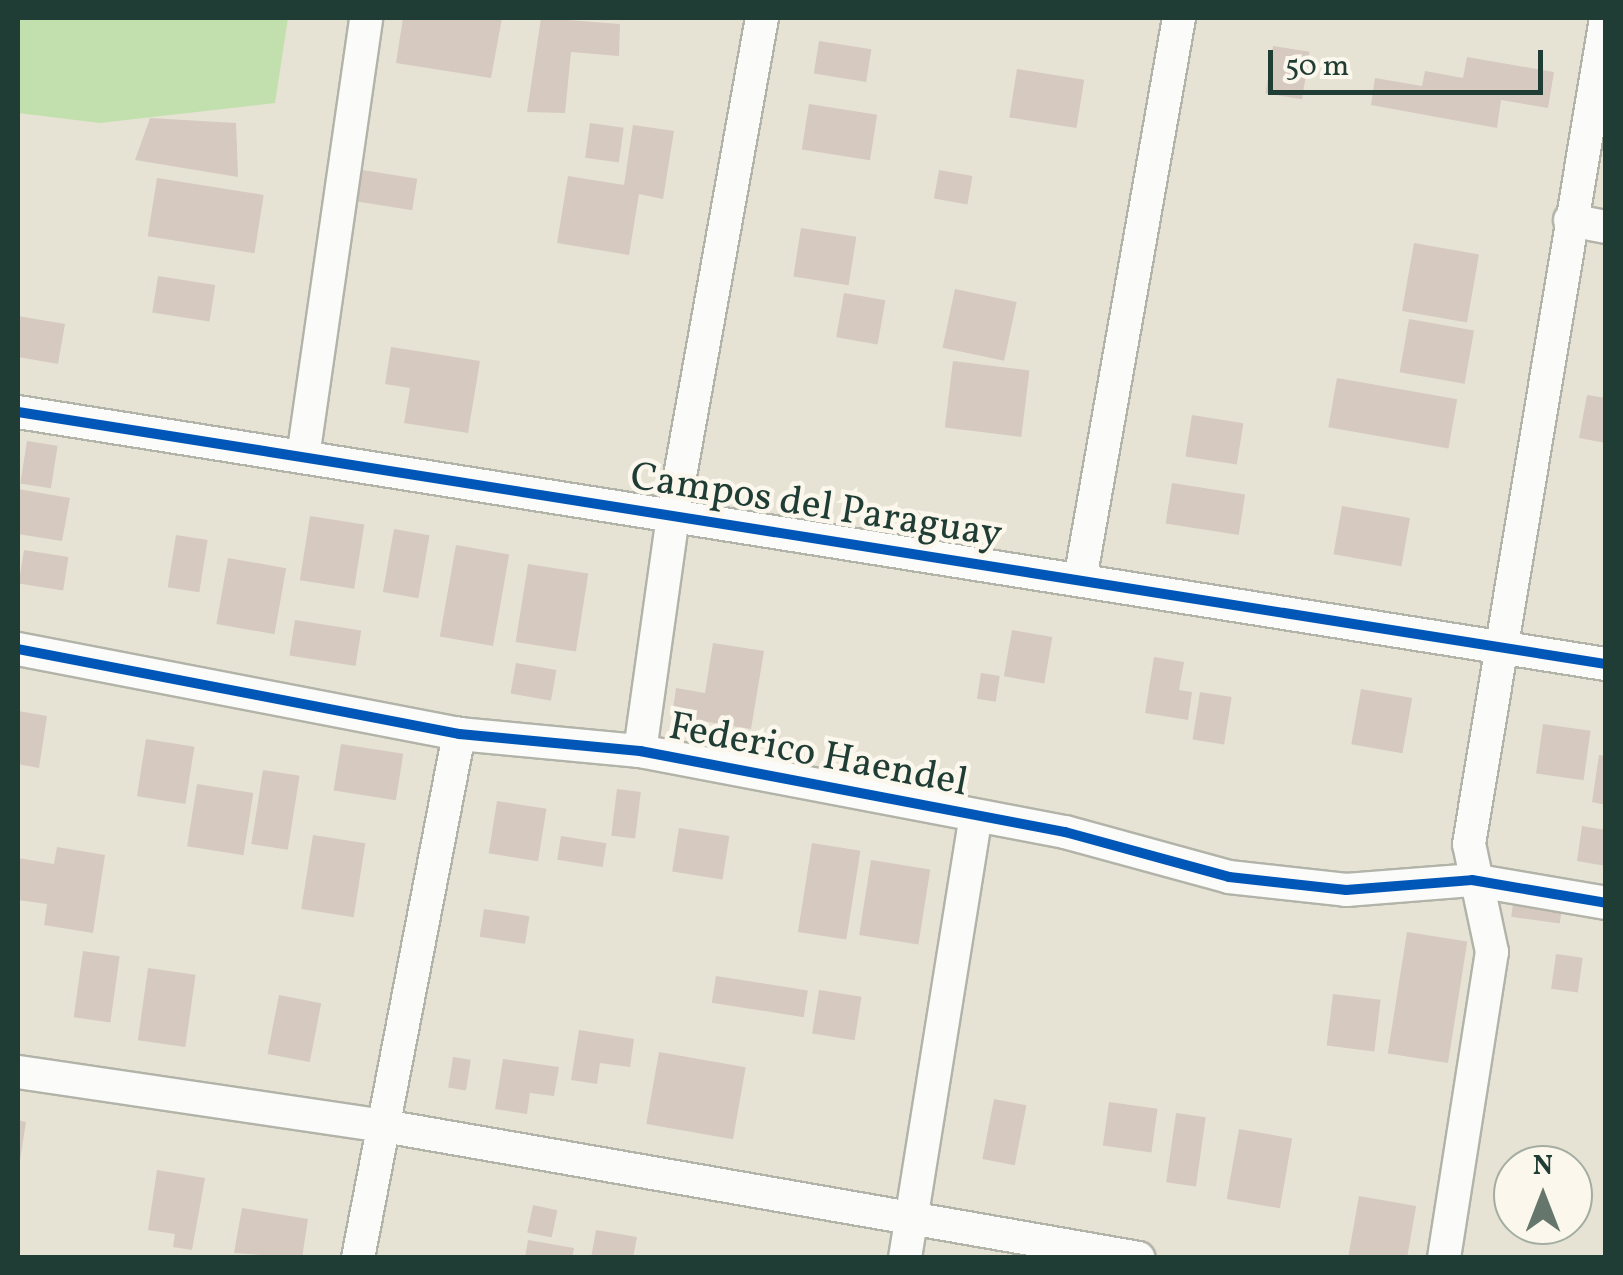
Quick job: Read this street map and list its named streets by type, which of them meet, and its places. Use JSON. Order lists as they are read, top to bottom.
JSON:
{
  "streets": {
    "street": ["Campos del Paraguay", "Federico Haendel"]
  },
  "scale_bar": "50 m",
  "north": "top"
}
